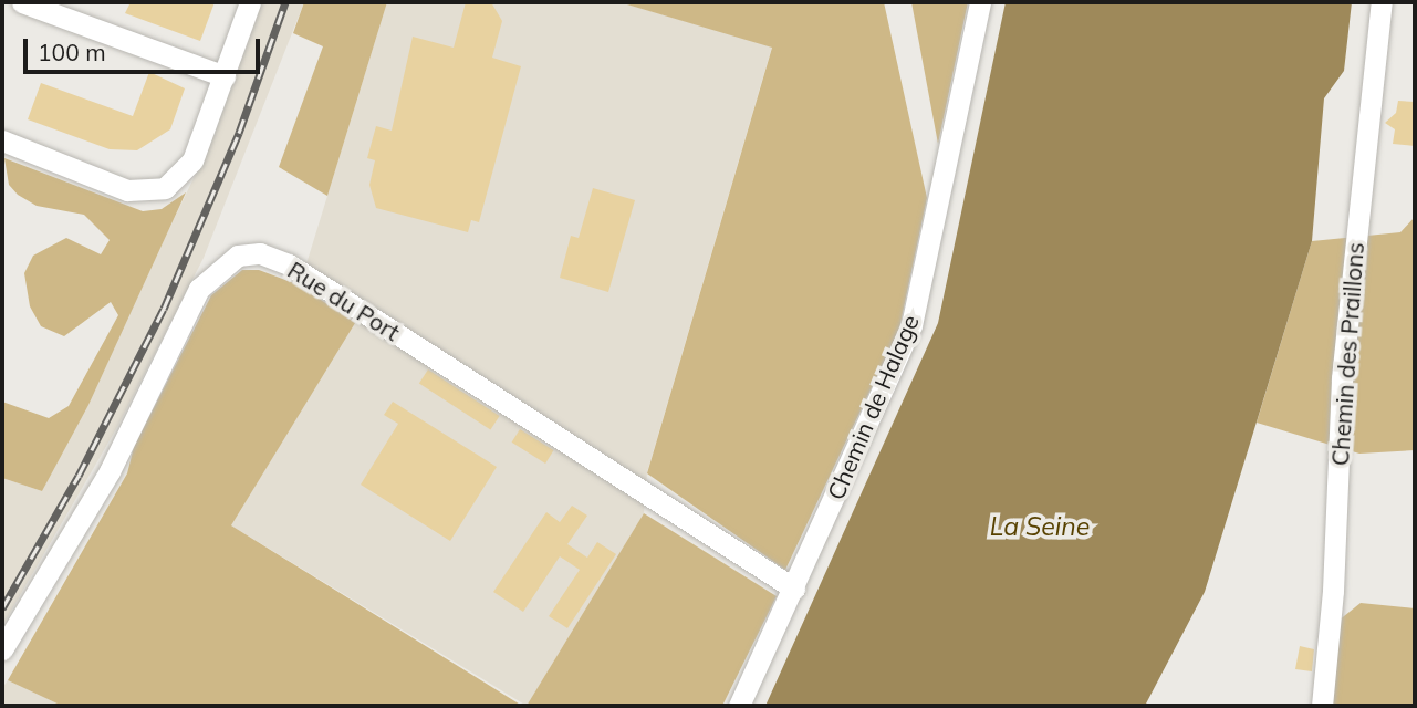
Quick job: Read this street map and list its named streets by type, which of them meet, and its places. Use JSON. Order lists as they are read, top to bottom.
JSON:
{
  "streets": {
    "street": ["Rue du Port", "Chemin des Praillons", "Chemin de Halage"]
  },
  "crossings": [
    ["Rue du Port", "Chemin de Halage"]
  ],
  "water": ["La Seine"],
  "scale_bar": "100 m"
}
